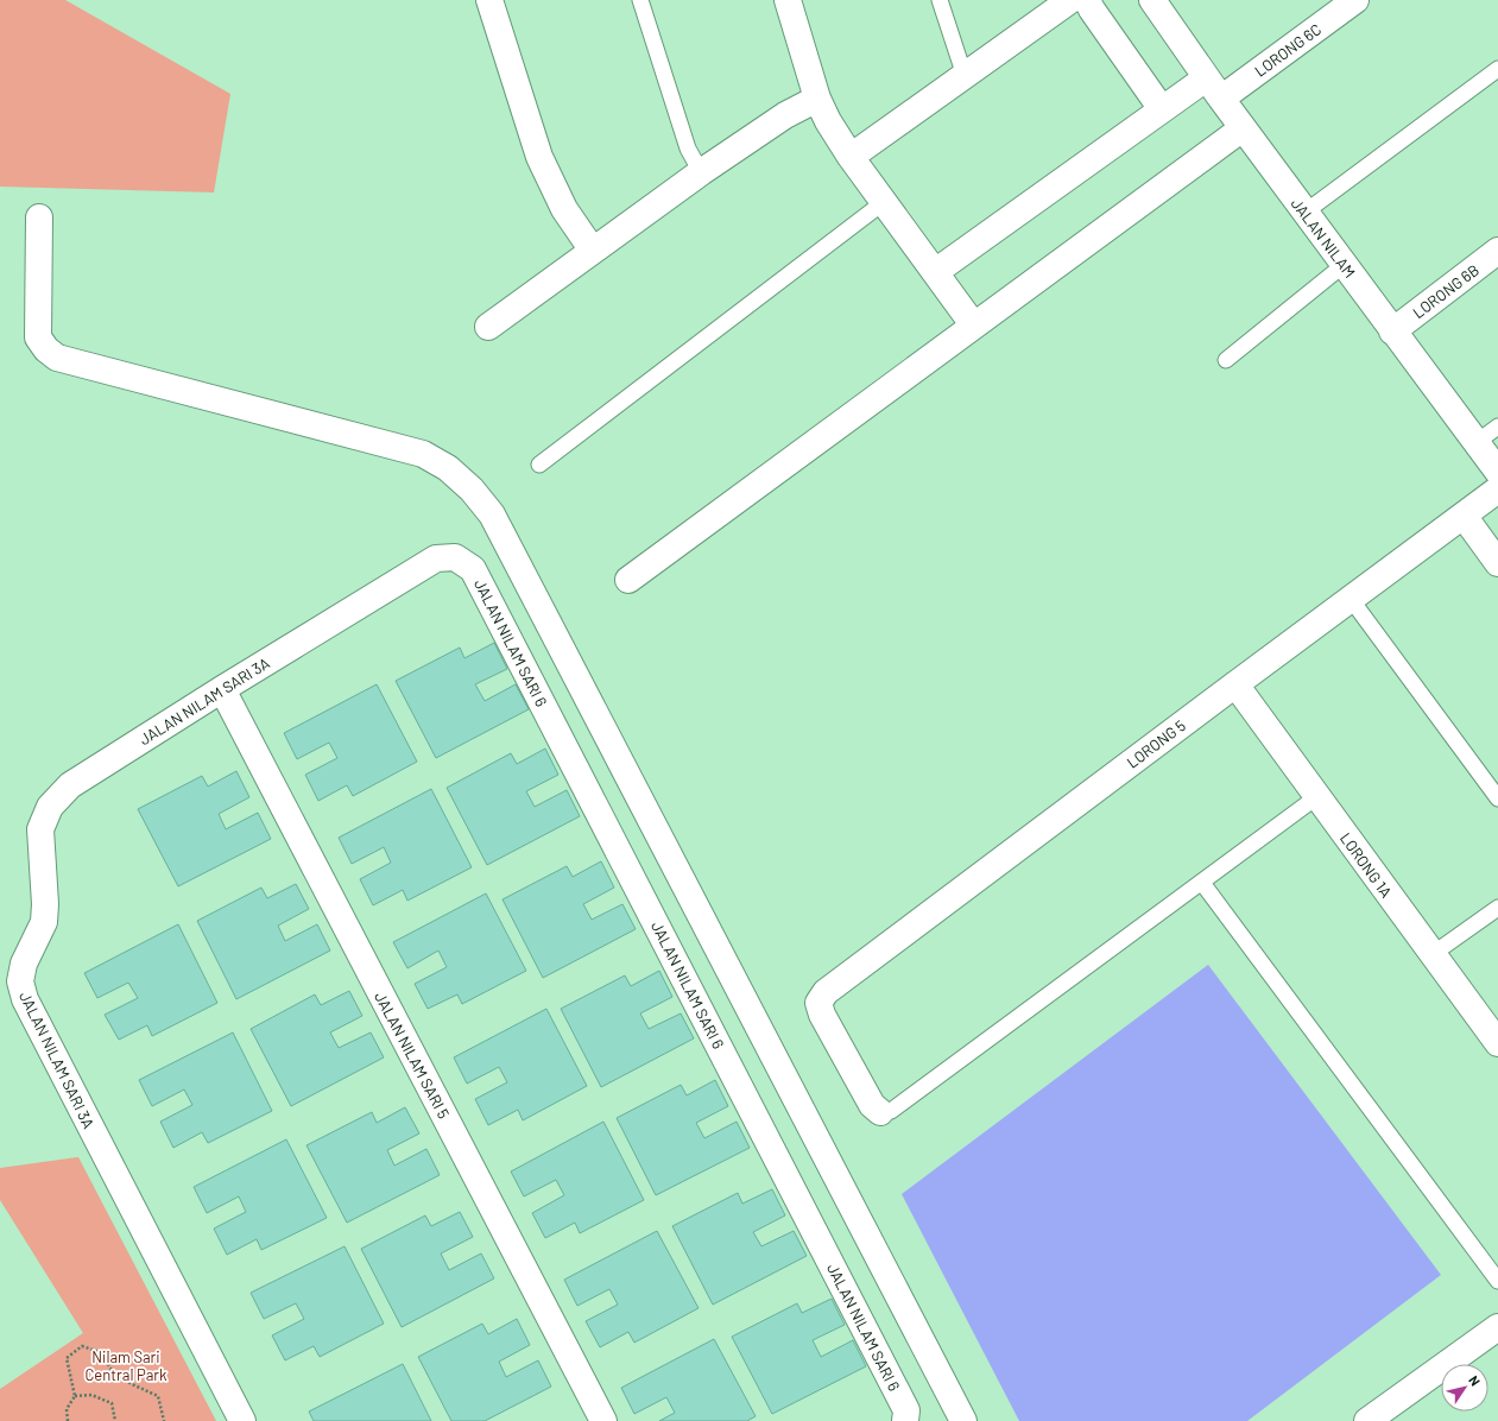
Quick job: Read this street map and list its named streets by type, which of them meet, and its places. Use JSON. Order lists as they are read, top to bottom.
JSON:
{
  "streets": {
    "street": [
      "LORONG 6C",
      "JALAN NILAM",
      "LORONG 6B",
      "JALAN NILAM SARI 6",
      "JALAN NILAM SARI 3A",
      "LORONG 5",
      "LORONG 1A",
      "JALAN NILAM SARI 5"
    ]
  },
  "crossings": [
    ["LORONG 6C", "JALAN NILAM"],
    ["JALAN NILAM", "LORONG 6B"],
    ["JALAN NILAM SARI 6", "JALAN NILAM SARI 3A"],
    ["JALAN NILAM SARI 3A", "JALAN NILAM SARI 5"],
    ["LORONG 5", "LORONG 1A"]
  ],
  "parks": ["Nilam Sari Central Park"],
  "north": "top right"
}
